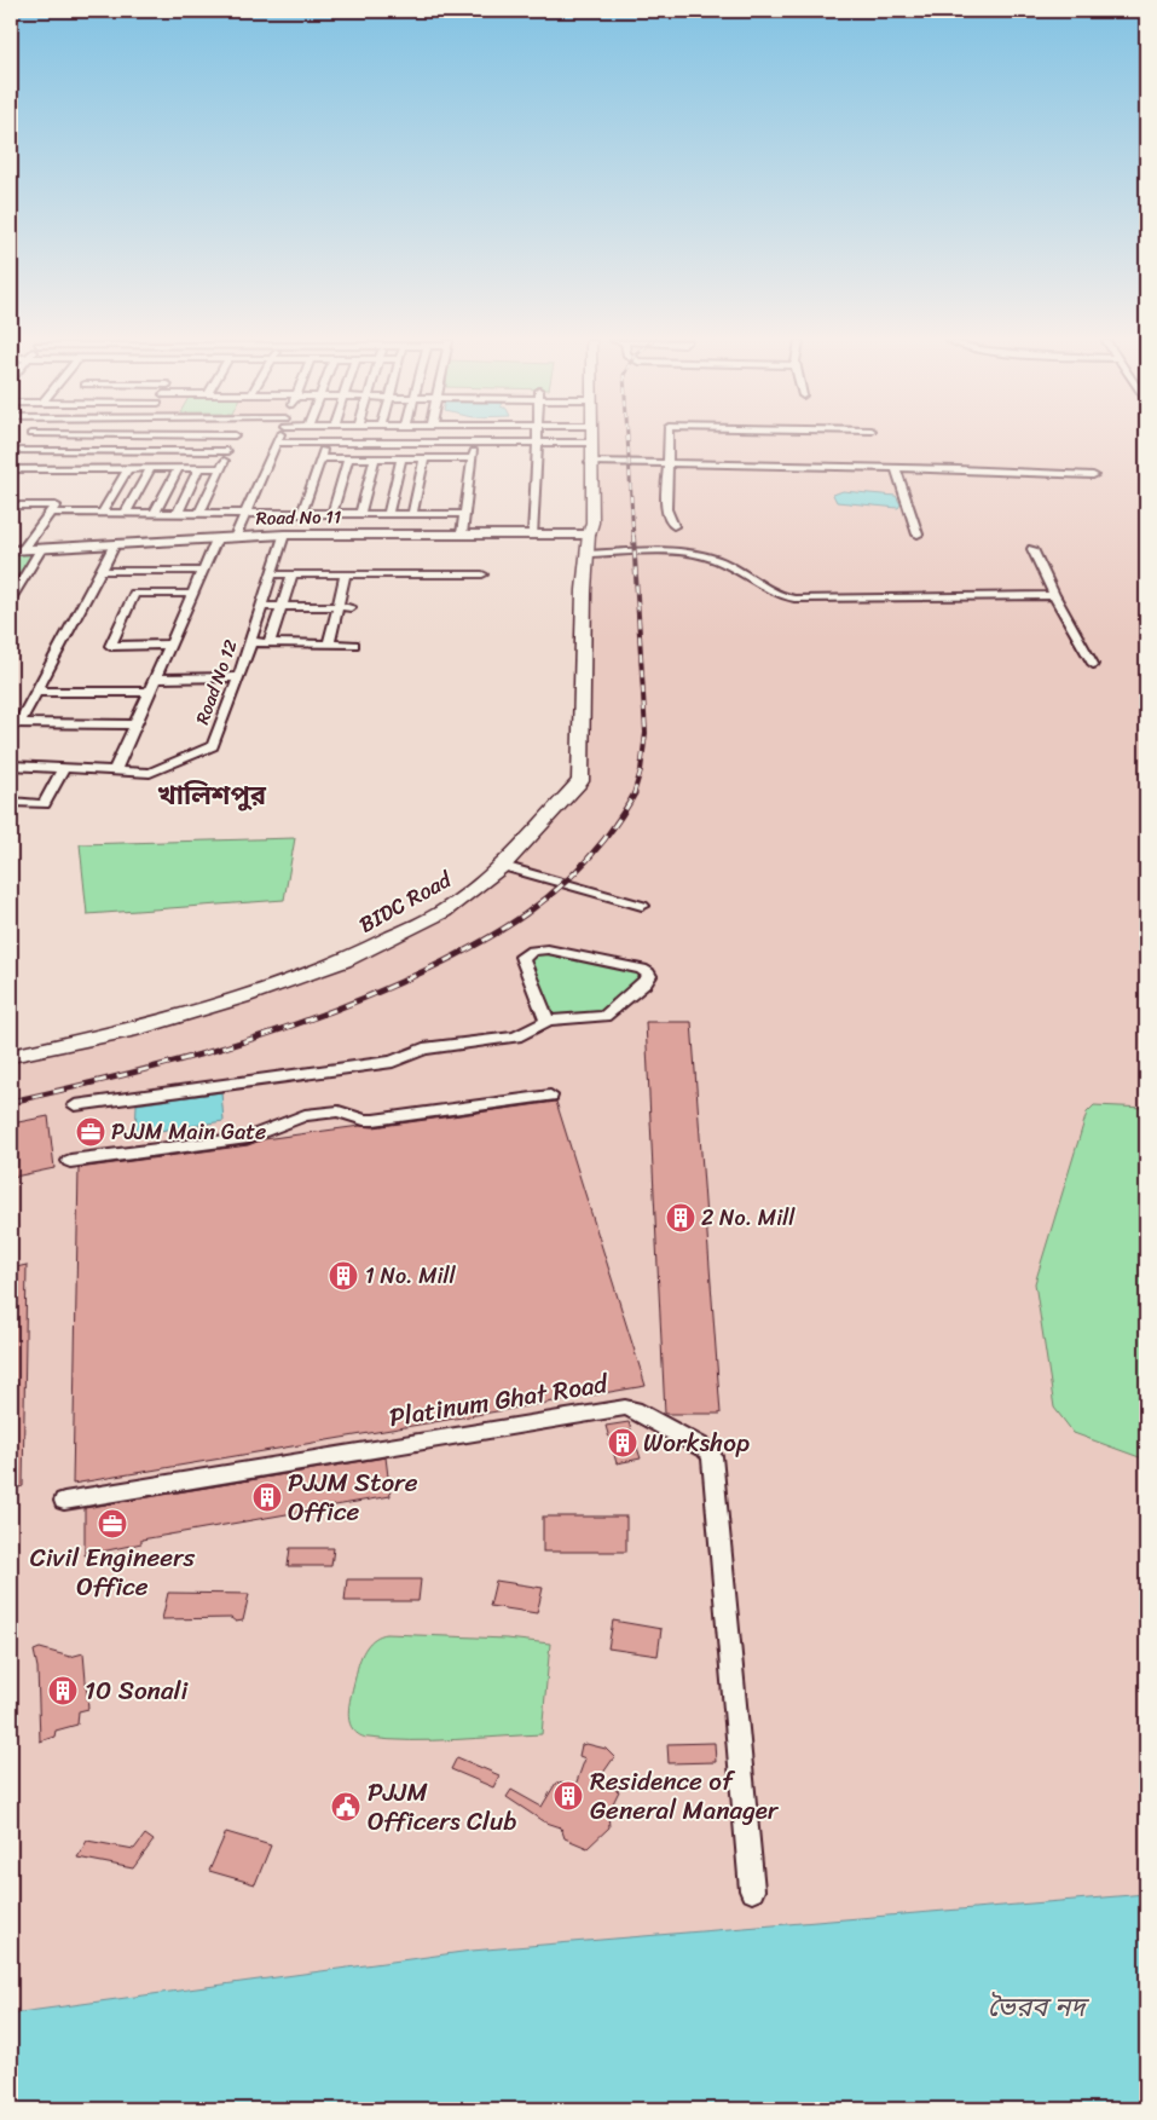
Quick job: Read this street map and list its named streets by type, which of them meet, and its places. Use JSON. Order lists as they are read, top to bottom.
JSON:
{
  "streets": {
    "main road": ["BIDC Road"],
    "street": ["Road No 11", "Road No 12", "Platinum Ghat Road"]
  },
  "crossings": [
    ["Road No 11", "Road No 12"],
    ["Road No 11", "BIDC Road"]
  ],
  "districts": ["খালিশপুর"],
  "water": ["ভৈরব নদ"],
  "places": {
    "office": ["PJJM Main Gate", "Civil Engineers Office"],
    "building": [
      "2 No. Mill",
      "1 No. Mill",
      "Workshop",
      "PJJM Store Office",
      "10 Sonali",
      "Residence of General Manager"
    ],
    "public building": ["PJJM Officers Club"]
  }
}
